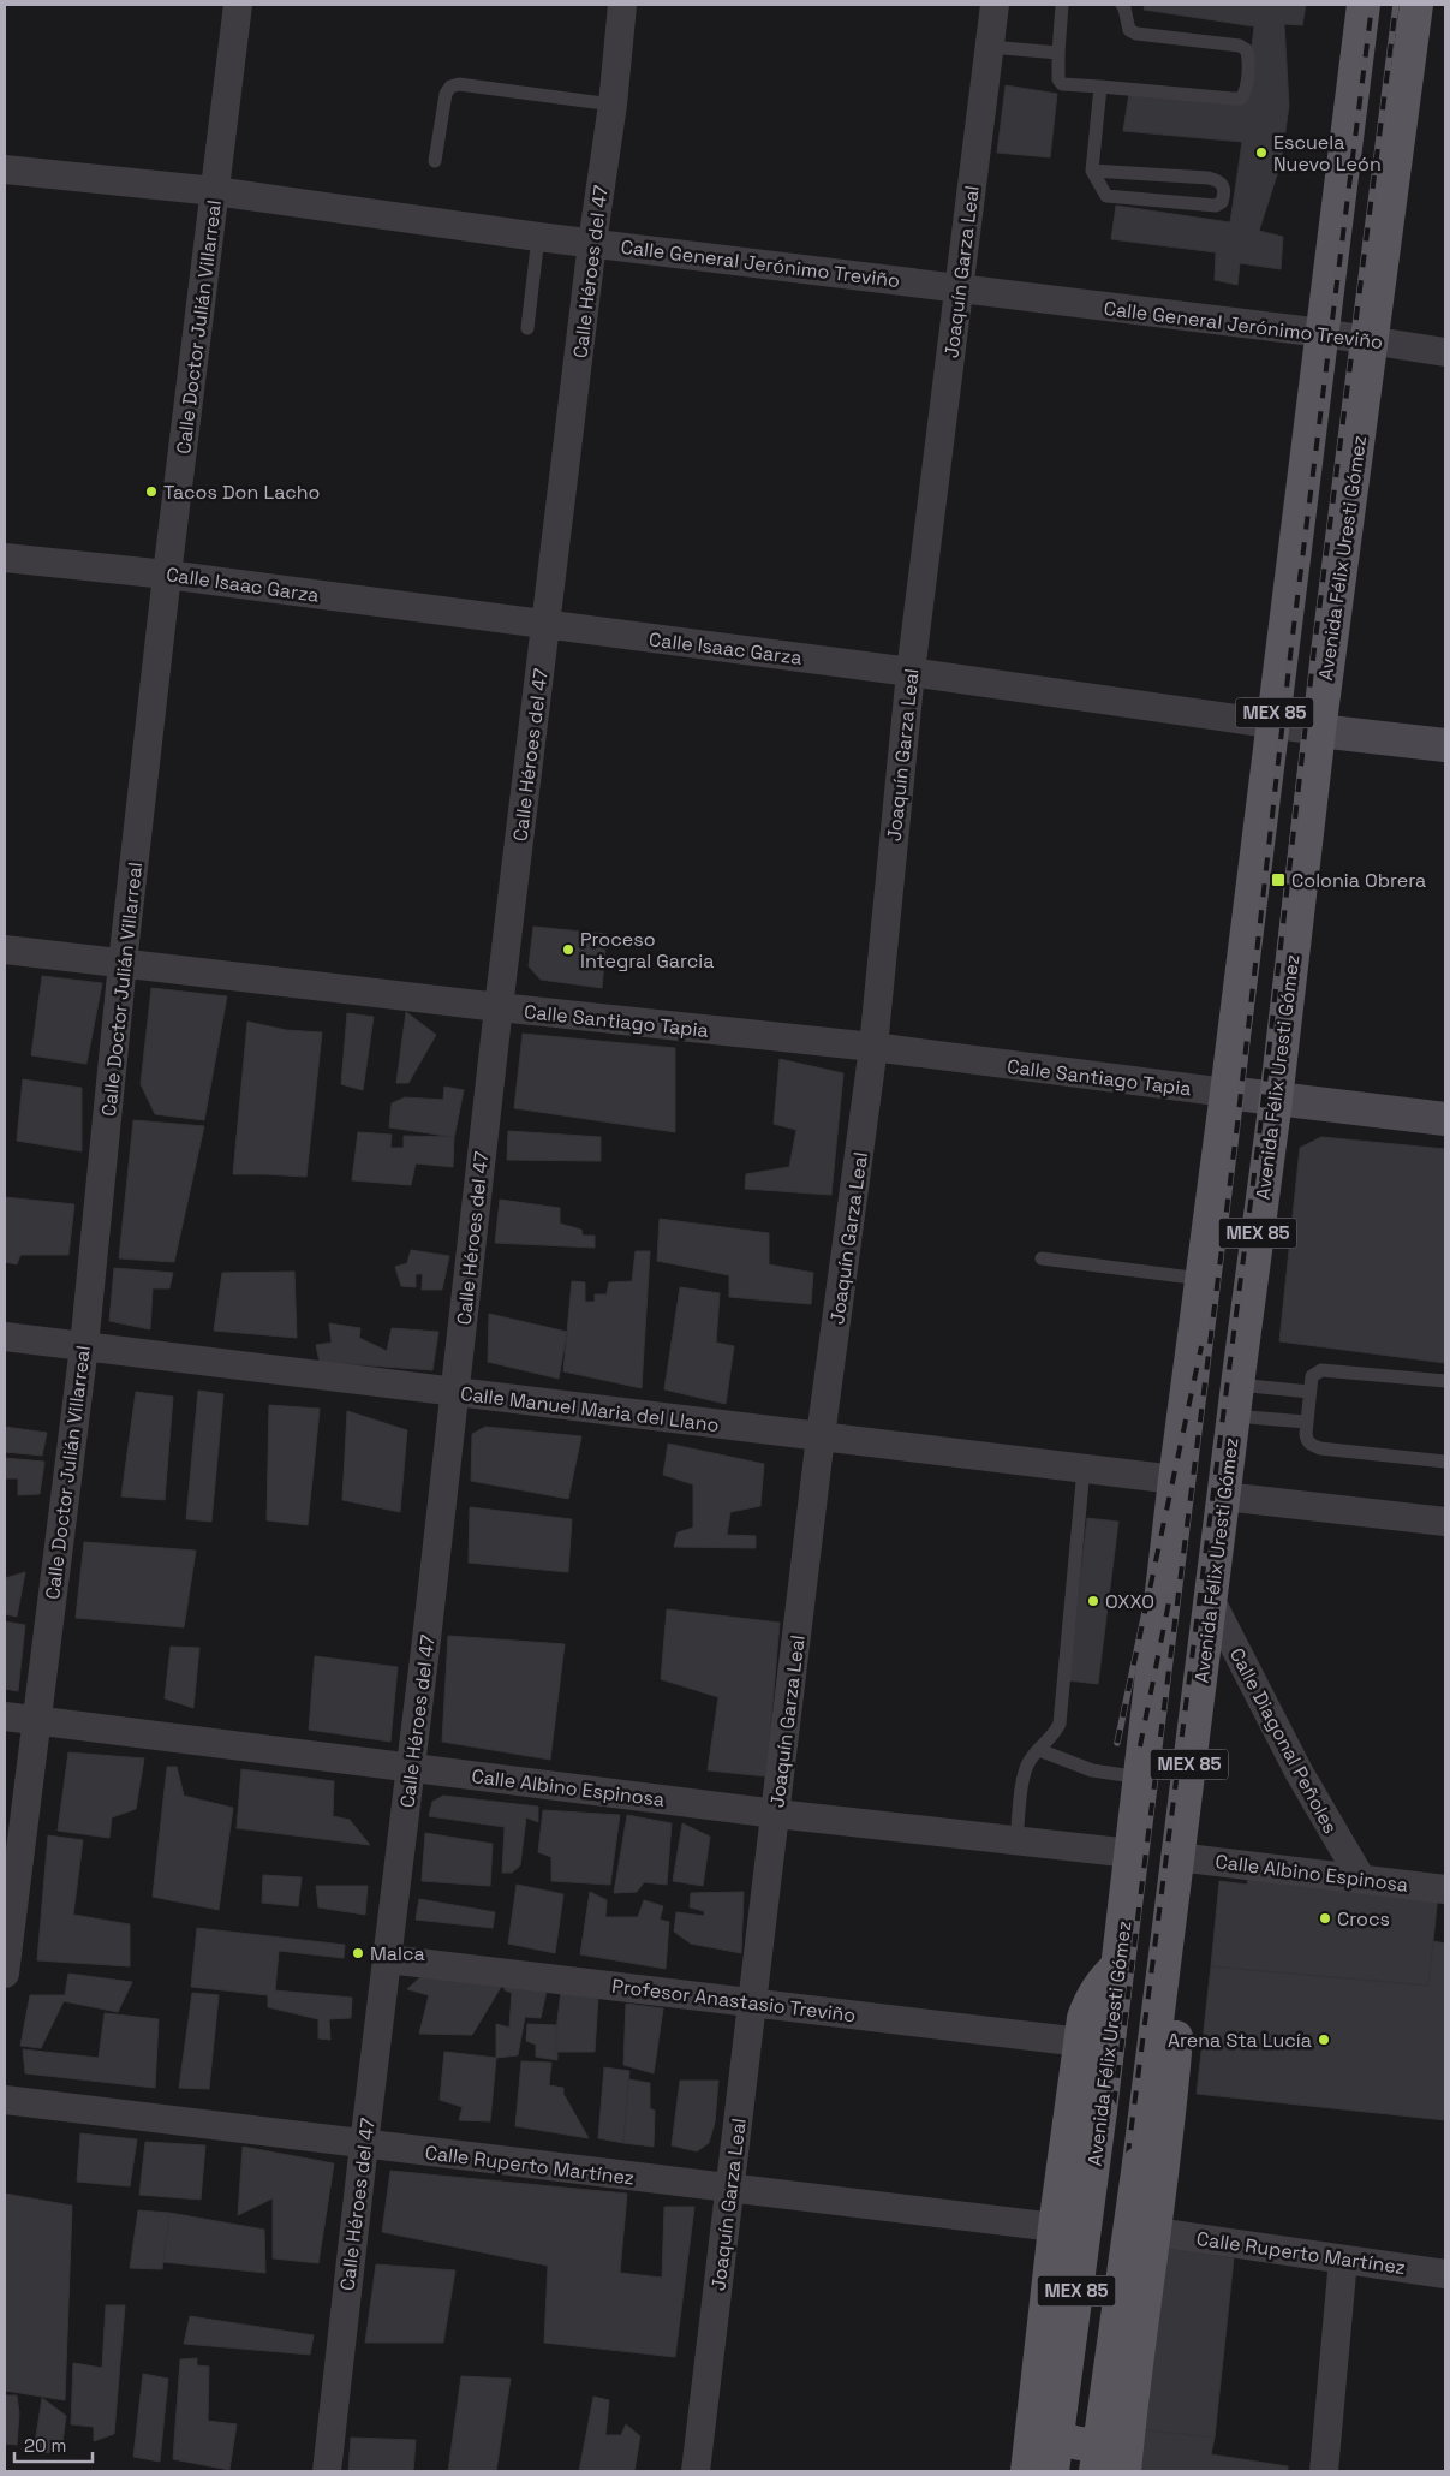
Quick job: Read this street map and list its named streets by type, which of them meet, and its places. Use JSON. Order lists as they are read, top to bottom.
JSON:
{
  "streets": {
    "main road": ["Avenida Félix Uresti Gómez", "MEX 85"],
    "street": [
      "Calle General Jerónimo Treviño",
      "Calle Héroes del 47",
      "Joaquín Garza Leal",
      "Calle Doctor Julián Villarreal",
      "Calle Isaac Garza",
      "Calle Santiago Tapia",
      "Calle Manuel Maria del Llano",
      "Calle Diagonal Peñoles",
      "Calle Albino Espinosa",
      "Profesor Anastasio Treviño",
      "Calle Ruperto Martínez"
    ]
  },
  "crossings": [
    ["Calle General Jerónimo Treviño", "Calle Héroes del 47"],
    ["Calle General Jerónimo Treviño", "Joaquín Garza Leal"],
    ["Calle General Jerónimo Treviño", "Calle Doctor Julián Villarreal"],
    ["Calle General Jerónimo Treviño", "Avenida Félix Uresti Gómez"],
    ["Calle Héroes del 47", "Calle Isaac Garza"],
    ["Calle Héroes del 47", "Calle Santiago Tapia"],
    ["Calle Héroes del 47", "Calle Manuel Maria del Llano"],
    ["Calle Héroes del 47", "Calle Albino Espinosa"],
    ["Calle Héroes del 47", "Profesor Anastasio Treviño"],
    ["Calle Héroes del 47", "Calle Ruperto Martínez"],
    ["Joaquín Garza Leal", "Calle Isaac Garza"],
    ["Joaquín Garza Leal", "Calle Santiago Tapia"],
    ["Joaquín Garza Leal", "Calle Manuel Maria del Llano"],
    ["Joaquín Garza Leal", "Calle Albino Espinosa"],
    ["Joaquín Garza Leal", "Profesor Anastasio Treviño"],
    ["Joaquín Garza Leal", "Calle Ruperto Martínez"],
    ["Calle Doctor Julián Villarreal", "Calle Isaac Garza"],
    ["Calle Doctor Julián Villarreal", "Calle Santiago Tapia"],
    ["Calle Doctor Julián Villarreal", "Calle Manuel Maria del Llano"],
    ["Calle Doctor Julián Villarreal", "Calle Albino Espinosa"],
    ["Avenida Félix Uresti Gómez", "Calle Isaac Garza"],
    ["Avenida Félix Uresti Gómez", "Calle Santiago Tapia"],
    ["Avenida Félix Uresti Gómez", "Calle Manuel Maria del Llano"],
    ["Avenida Félix Uresti Gómez", "Calle Diagonal Peñoles"],
    ["Avenida Félix Uresti Gómez", "Calle Albino Espinosa"],
    ["Calle Diagonal Peñoles", "Calle Albino Espinosa"]
  ],
  "places": {
    "other": [
      "Escuela Nuevo León",
      "Tacos Don Lacho",
      "Proceso Integral Garcia",
      "OXXO",
      "Crocs",
      "Malca",
      "Arena Sta Lucía"
    ],
    "transit": ["Colonia Obrera"]
  },
  "scale_bar": "20 m"
}
